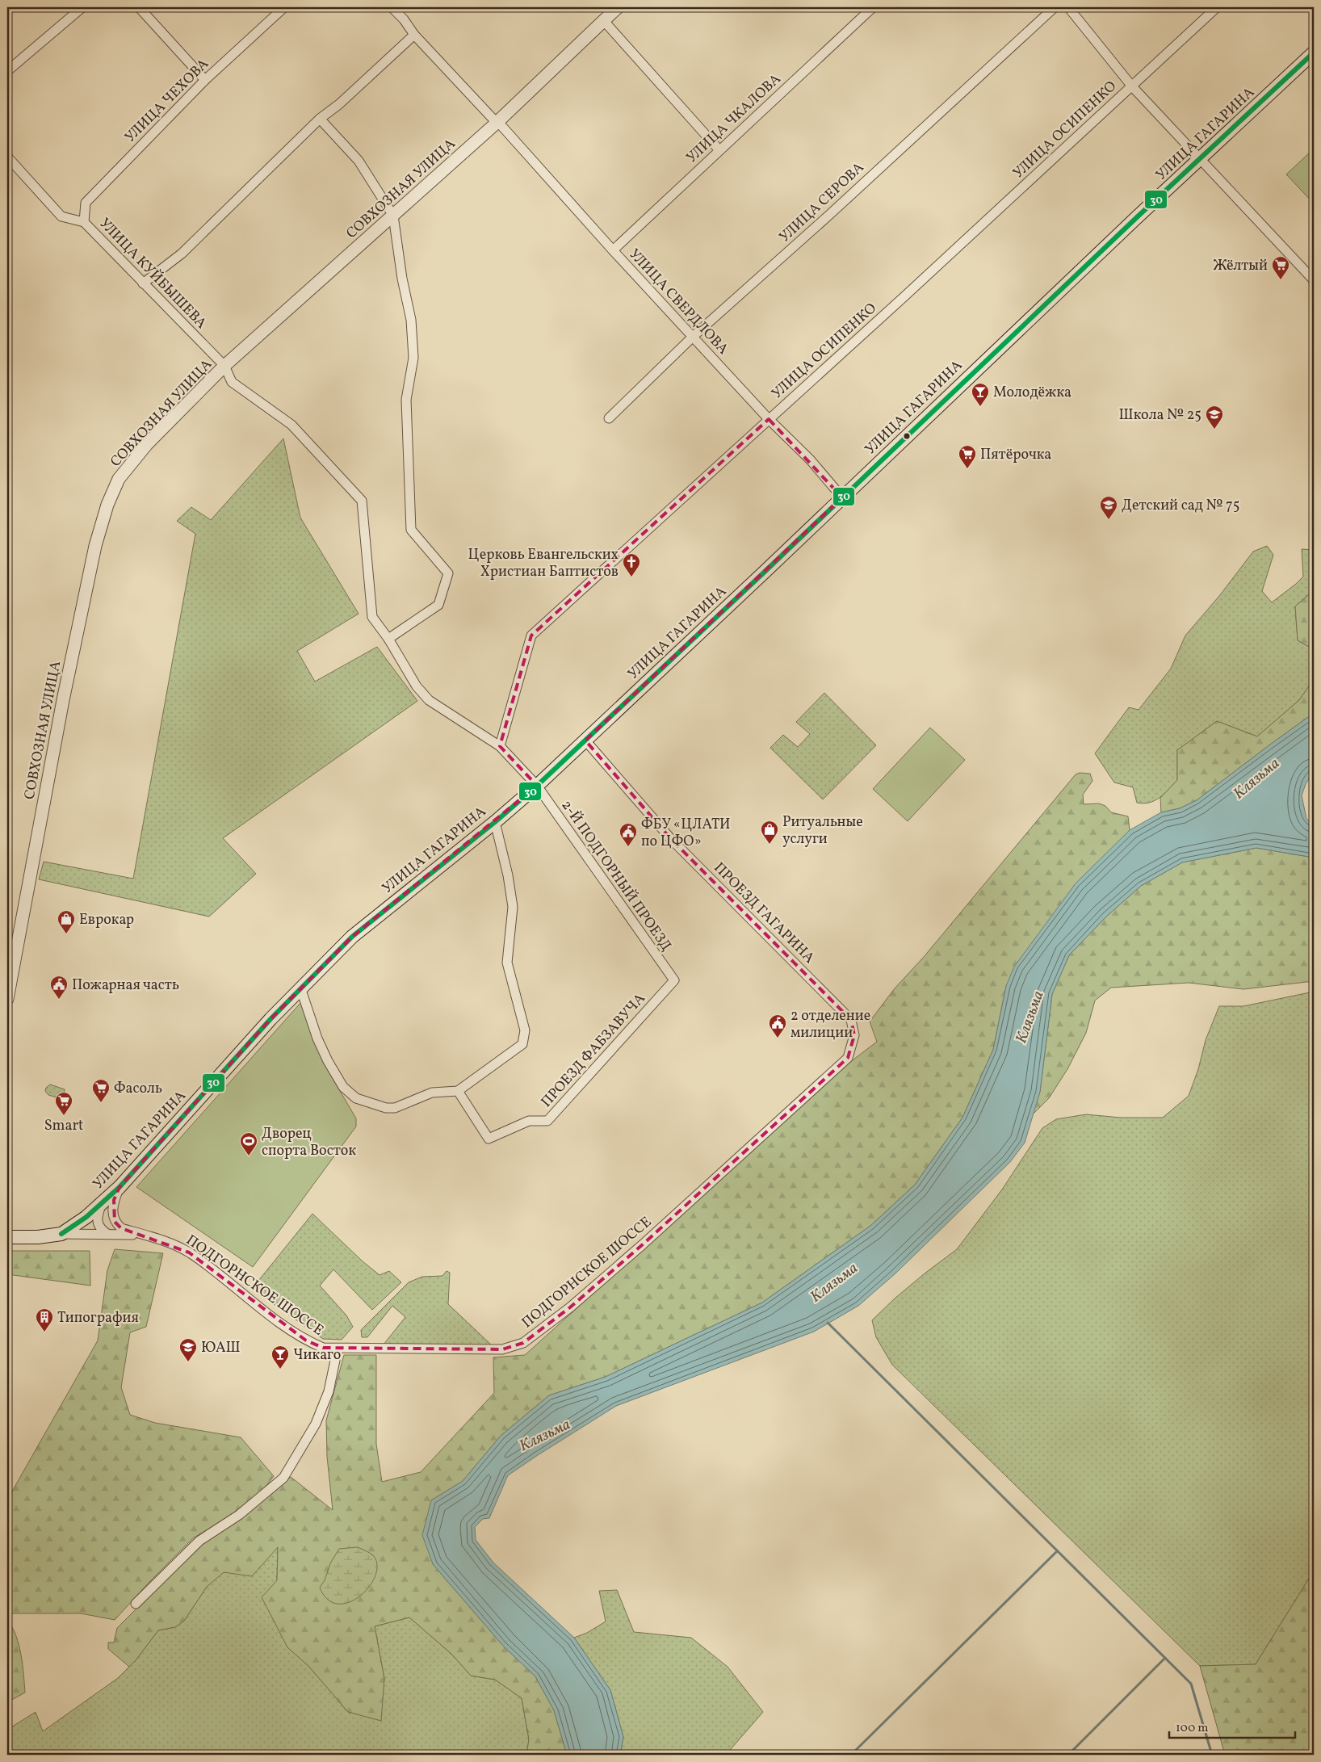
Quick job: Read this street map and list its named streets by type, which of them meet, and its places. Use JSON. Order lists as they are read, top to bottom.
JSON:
{
  "streets": {
    "main road": ["УЛИЦА ГАГАРИНА"],
    "street": [
      "УЛИЦА ЧЕХОВА",
      "УЛИЦА ЧКАЛОВА",
      "УЛИЦА ОСИПЕНКО",
      "СОВХОЗНАЯ УЛИЦА",
      "УЛИЦА СЕРОВА",
      "УЛИЦА КУЙБЫШЕВА",
      "УЛИЦА СВЕРДЛОВА",
      "2-Й ПОДГОРНЫЙ ПРОЕЗД",
      "ПРОЕЗД ГАГАРИНА",
      "ПРОЕЗД ФАБЗАВУЧА",
      "ПОДГОРНСКОЕ ШОССЕ"
    ]
  },
  "crossings": [
    ["УЛИЦА ЧЕХОВА", "УЛИЦА КУЙБЫШЕВА"],
    ["УЛИЦА ЧКАЛОВА", "УЛИЦА СВЕРДЛОВА"],
    ["УЛИЦА ОСИПЕНКО", "УЛИЦА СВЕРДЛОВА"],
    ["УЛИЦА ОСИПЕНКО", "2-Й ПОДГОРНЫЙ ПРОЕЗД"],
    ["УЛИЦА ГАГАРИНА", "УЛИЦА СВЕРДЛОВА"],
    ["УЛИЦА ГАГАРИНА", "2-Й ПОДГОРНЫЙ ПРОЕЗД"],
    ["УЛИЦА ГАГАРИНА", "ПРОЕЗД ГАГАРИНА"],
    ["СОВХОЗНАЯ УЛИЦА", "УЛИЦА КУЙБЫШЕВА"],
    ["СОВХОЗНАЯ УЛИЦА", "УЛИЦА СВЕРДЛОВА"],
    ["УЛИЦА СЕРОВА", "УЛИЦА СВЕРДЛОВА"],
    ["УЛИЦА КУЙБЫШЕВА", "2-Й ПОДГОРНЫЙ ПРОЕЗД"],
    ["2-Й ПОДГОРНЫЙ ПРОЕЗД", "ПРОЕЗД ФАБЗАВУЧА"],
    ["ПРОЕЗД ГАГАРИНА", "ПОДГОРНСКОЕ ШОССЕ"]
  ],
  "water": ["Клязьма"],
  "places": {
    "supermarket": [
      "Жёлтый",
      "Пятёрочка",
      "Фасоль",
      "Smart"
    ],
    "bar": ["Молодёжка", "Чикаго"],
    "school or university": ["Школа № 25", "Детский сад № 75", "ЮАШ"],
    "church": ["Церковь Евангельских Христиан Баптистов"],
    "shop": ["Ритуальные услуги", "Еврокар"],
    "public building": ["ФБУ «ЦЛАТИ по ЦФО»", "Пожарная часть", "2 отделение милиции"],
    "sports": ["Дворец спорта Восток"],
    "building": ["Типография"]
  },
  "lines": ["transit line 30"],
  "scale_bar": "100 m"
}
